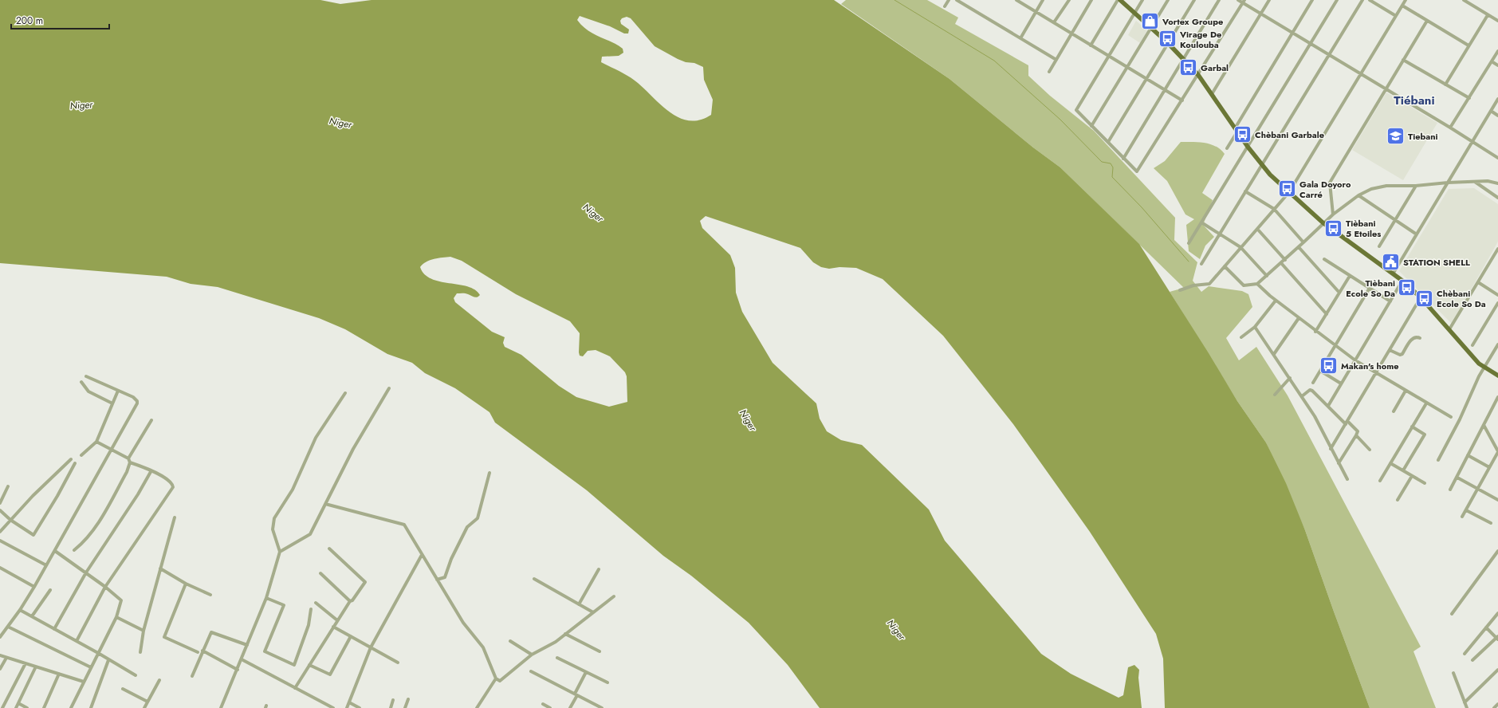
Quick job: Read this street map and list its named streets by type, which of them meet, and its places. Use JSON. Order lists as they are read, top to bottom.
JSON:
{
  "districts": ["Tiébani"],
  "water": ["Niger"],
  "places": {
    "shop": ["Vortex Groupe"],
    "bus stop": [
      "Virage De Koulouba",
      "Garbal",
      "Chèbani Garbale",
      "Gala Doyoro Carré",
      "Tièbani 5 Etoiles",
      "Tièbani Ecole So Da",
      "Chèbani Ecole So Da",
      "Makan's home"
    ],
    "school or university": ["Tiebani"],
    "public building": ["STATION SHELL"]
  },
  "scale_bar": "200 m"
}
